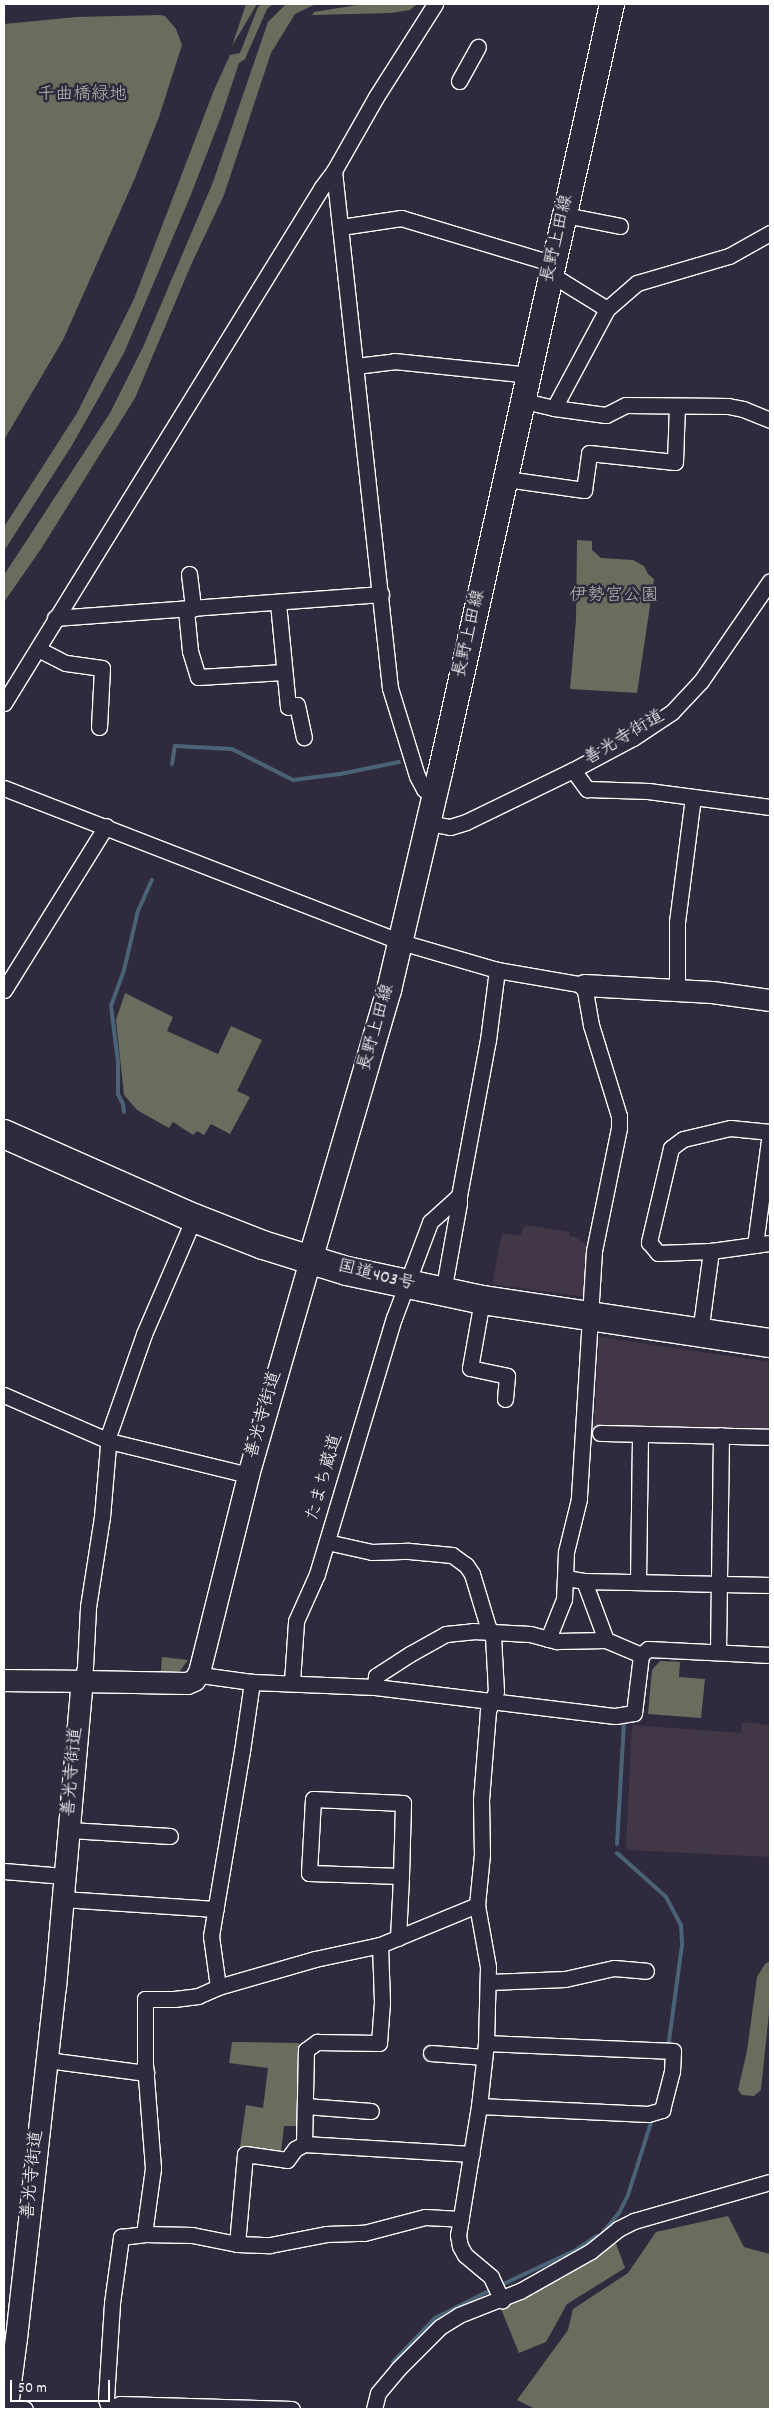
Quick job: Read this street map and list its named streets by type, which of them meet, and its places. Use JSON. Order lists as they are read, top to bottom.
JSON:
{
  "streets": {
    "highway": ["国道403号"],
    "main road": ["長野上田線"],
    "street": ["善光寺街道", "たまち蔵道"]
  },
  "crossings": [
    ["長野上田線", "善光寺街道"],
    ["長野上田線", "国道403号"],
    ["善光寺街道", "国道403号"],
    ["国道403号", "たまち蔵道"]
  ],
  "parks": ["千曲橋緑地", "伊勢宮公園"],
  "scale_bar": "50 m"
}
